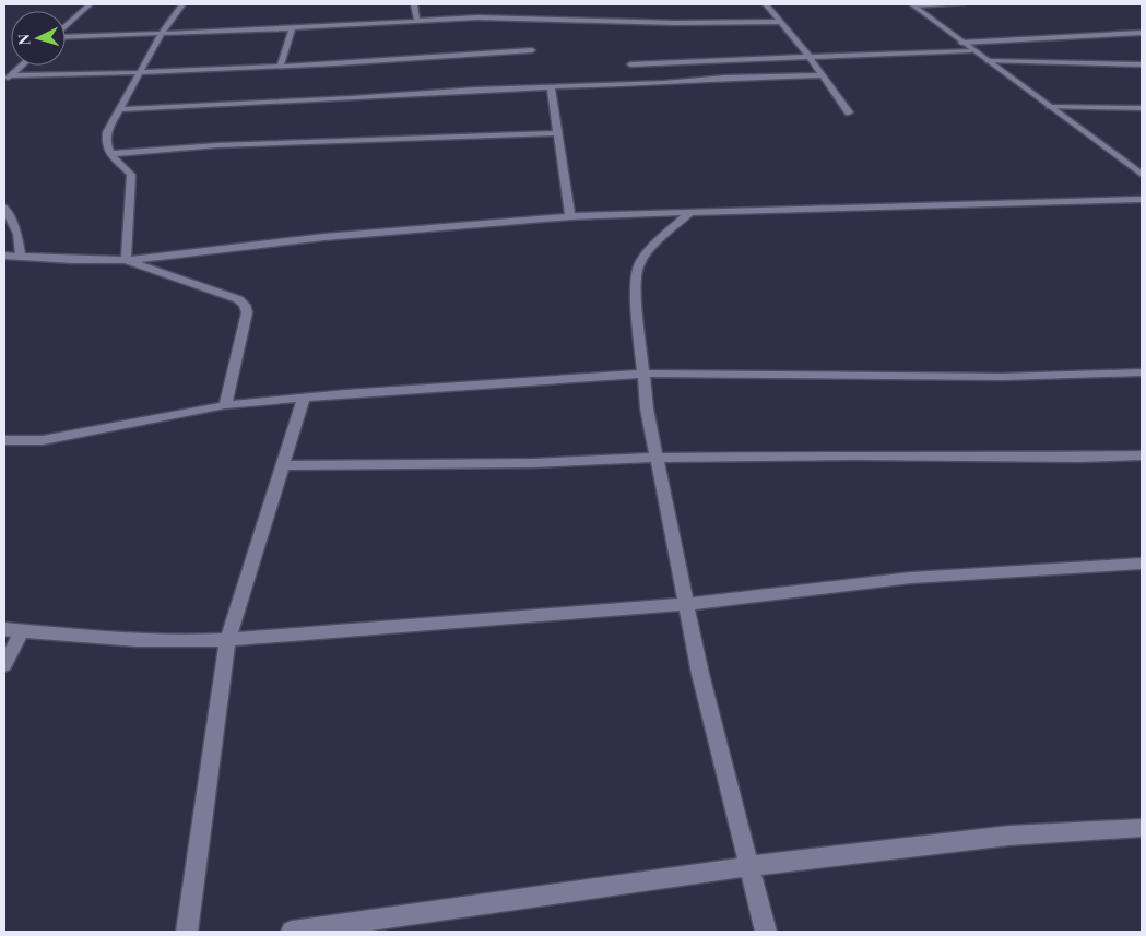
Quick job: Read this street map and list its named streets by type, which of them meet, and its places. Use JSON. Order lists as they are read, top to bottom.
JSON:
{
  "north": "left"
}
